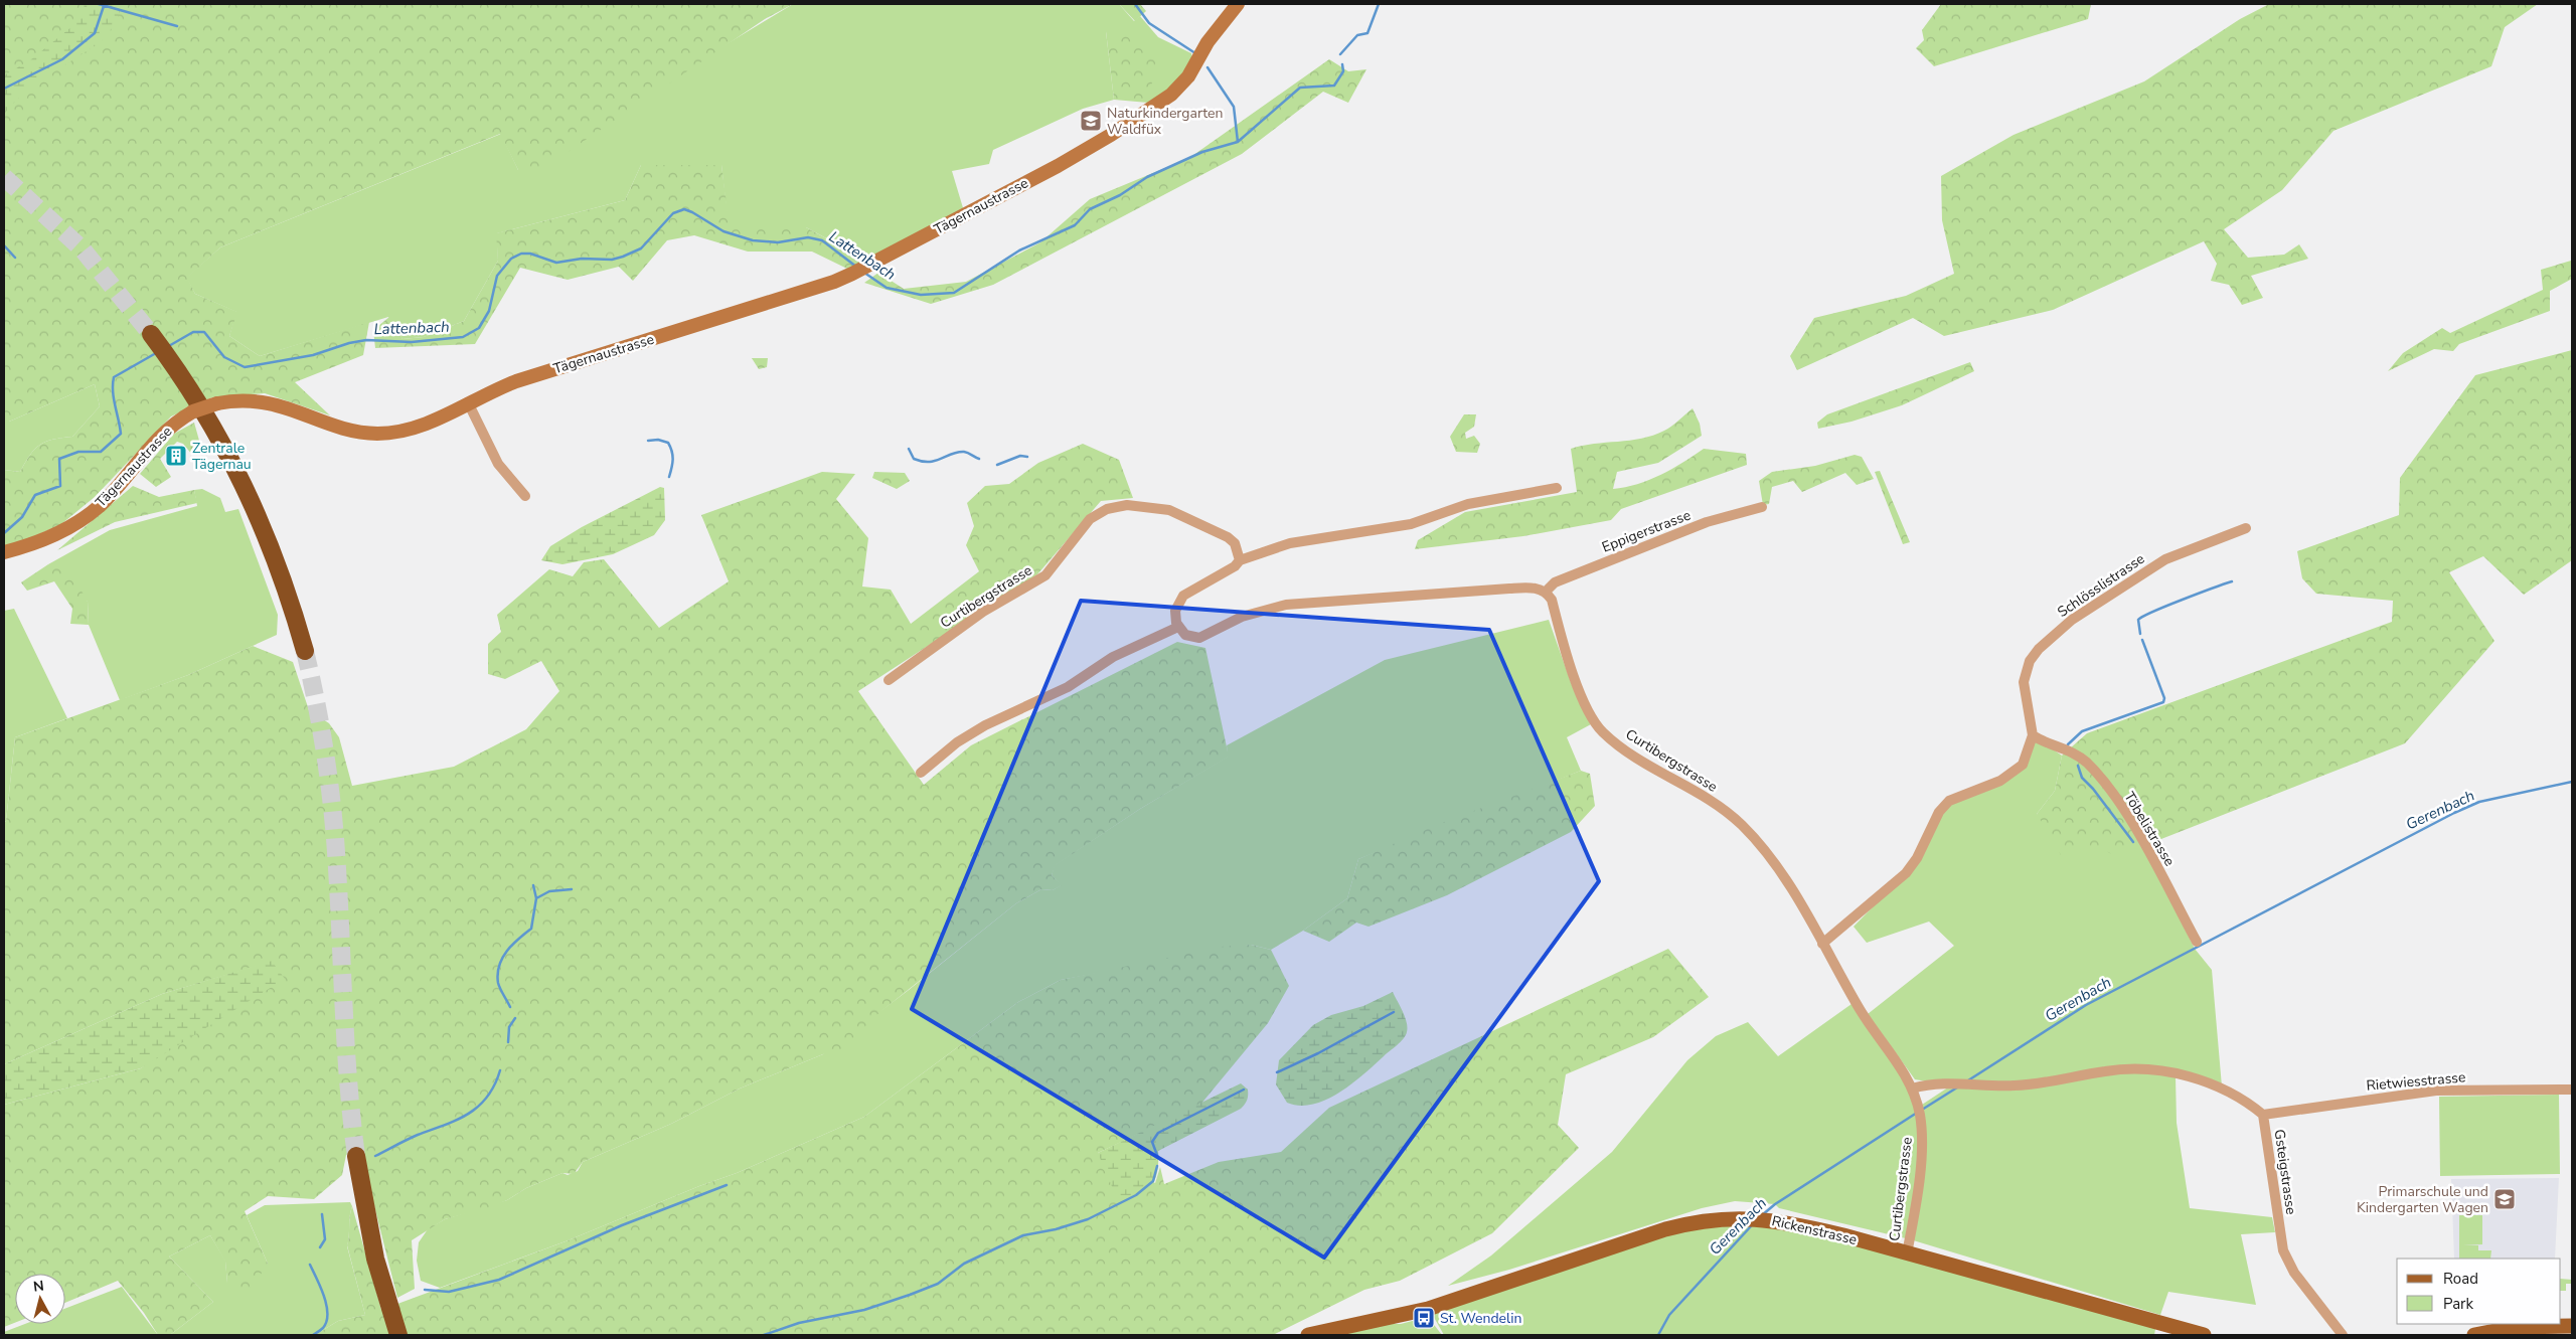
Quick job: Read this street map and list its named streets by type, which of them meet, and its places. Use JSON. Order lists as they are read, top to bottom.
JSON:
{
  "streets": {
    "main road": ["Rickenstrasse"],
    "street": [
      "Tägernaustrasse",
      "Eppigerstrasse",
      "Schlösslistrasse",
      "Curtibergstrasse",
      "Töbelistrasse",
      "Rietwiesstrasse",
      "Gsteigstrasse"
    ]
  },
  "crossings": [
    ["Eppigerstrasse", "Curtibergstrasse"],
    ["Schlösslistrasse", "Curtibergstrasse"],
    ["Schlösslistrasse", "Töbelistrasse"],
    ["Curtibergstrasse", "Gsteigstrasse"],
    ["Curtibergstrasse", "Rickenstrasse"],
    ["Rietwiesstrasse", "Gsteigstrasse"]
  ],
  "water": ["Lattenbach", "Gerenbach"],
  "places": {
    "school or university": ["Naturkindergarten Waldfüx", "Primarschule und Kindergarten Wagen"],
    "building": ["Zentrale Tägernau"],
    "bus stop": ["St. Wendelin"]
  },
  "legend": ["Road", "Park"],
  "north": "top"
}
